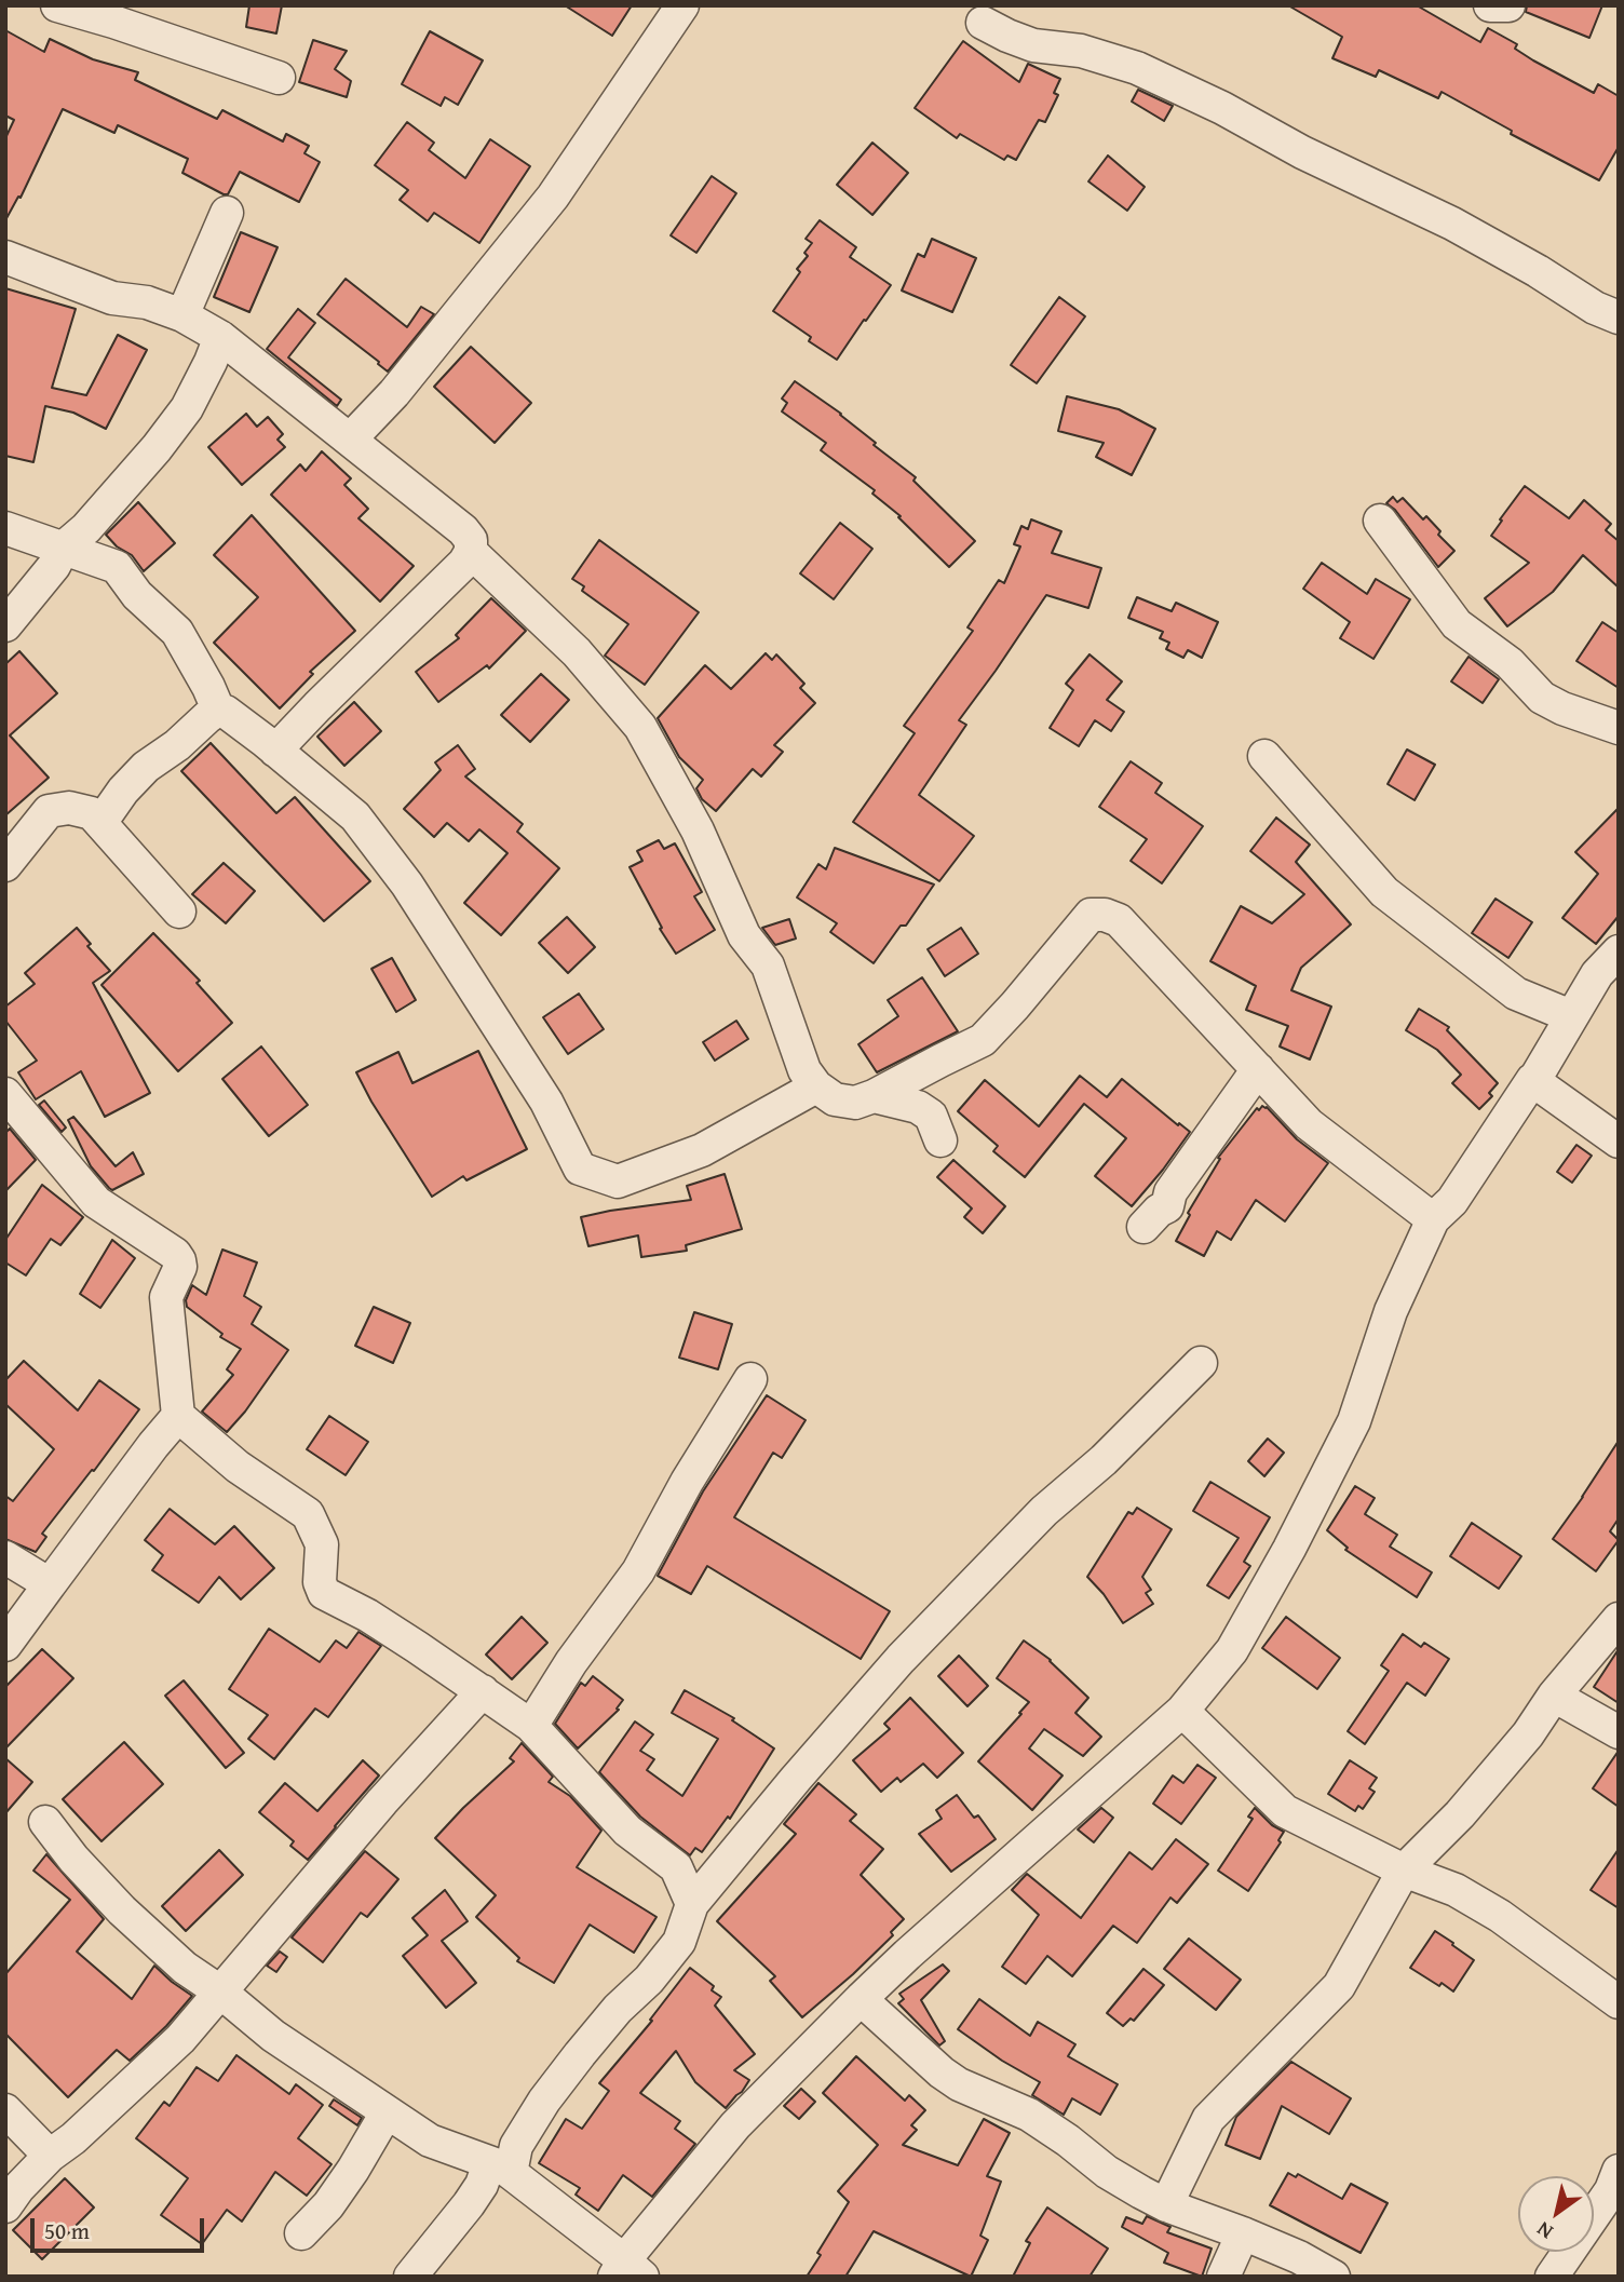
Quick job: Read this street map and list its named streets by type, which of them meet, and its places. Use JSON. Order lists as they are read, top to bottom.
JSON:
{
  "scale_bar": "50 m",
  "north": "bottom left"
}
